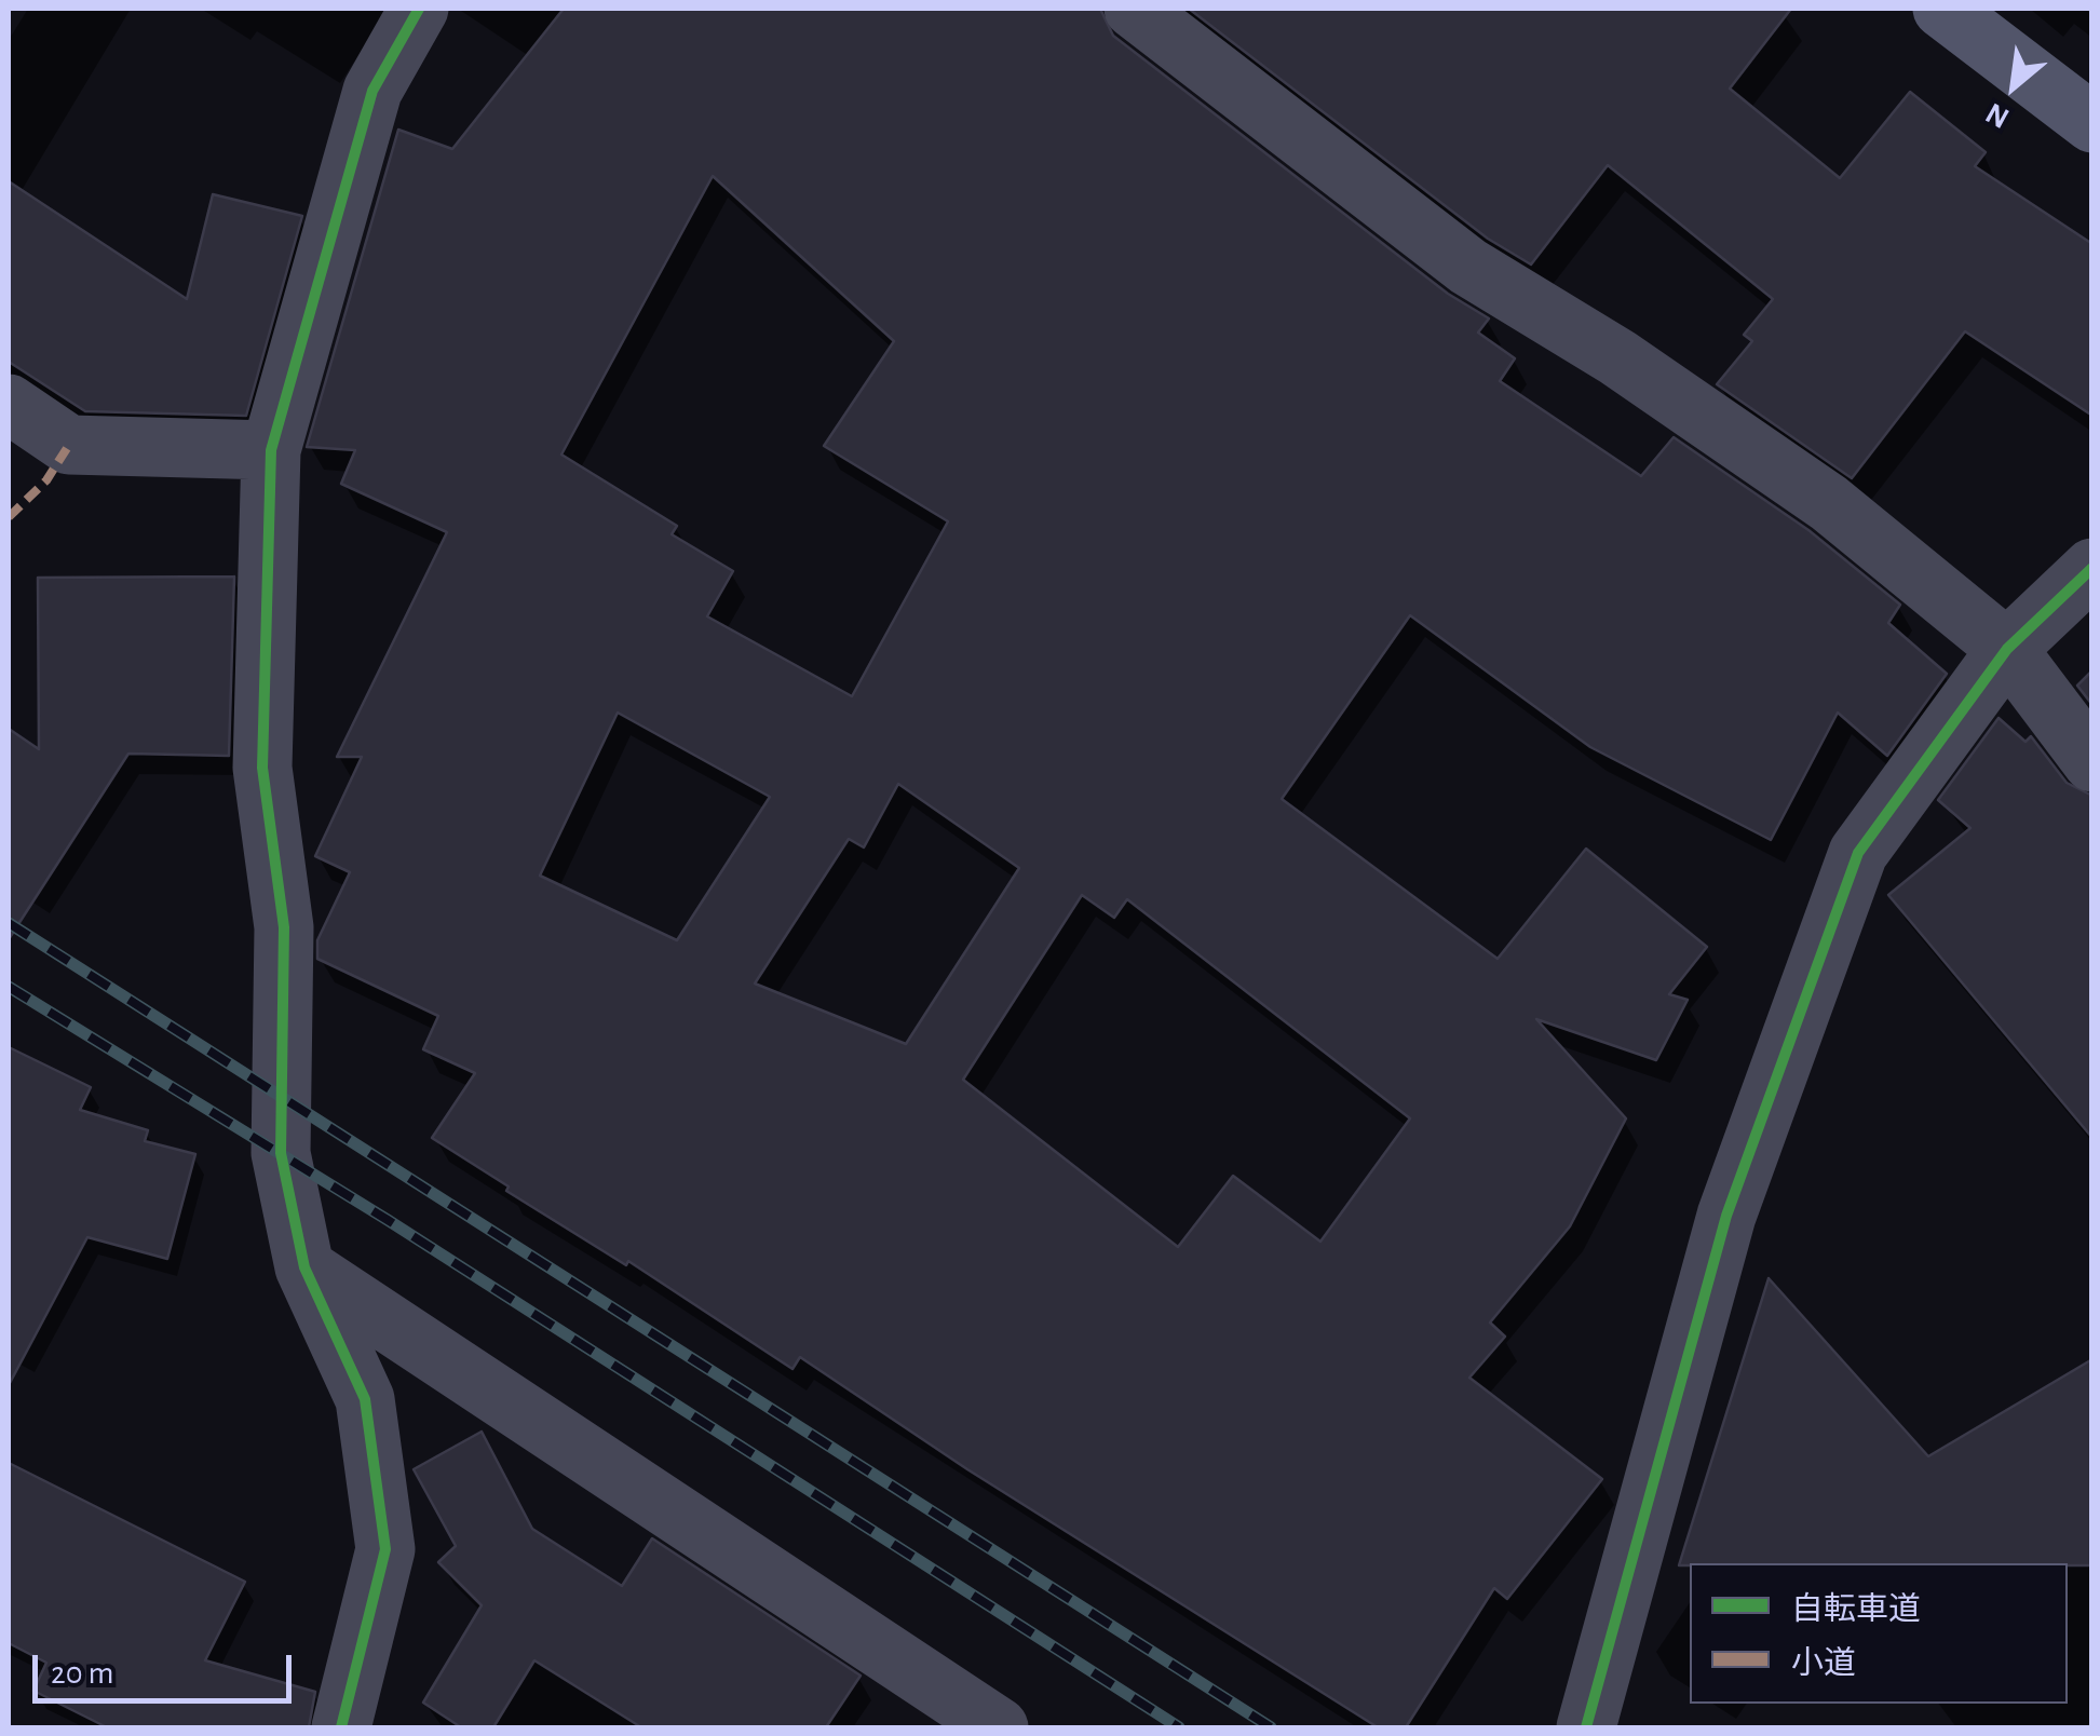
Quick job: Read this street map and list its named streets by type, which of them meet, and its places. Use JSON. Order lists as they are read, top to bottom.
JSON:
{
  "legend": ["自転車道", "小道"],
  "scale_bar": "20 m",
  "north": "bottom left"
}
